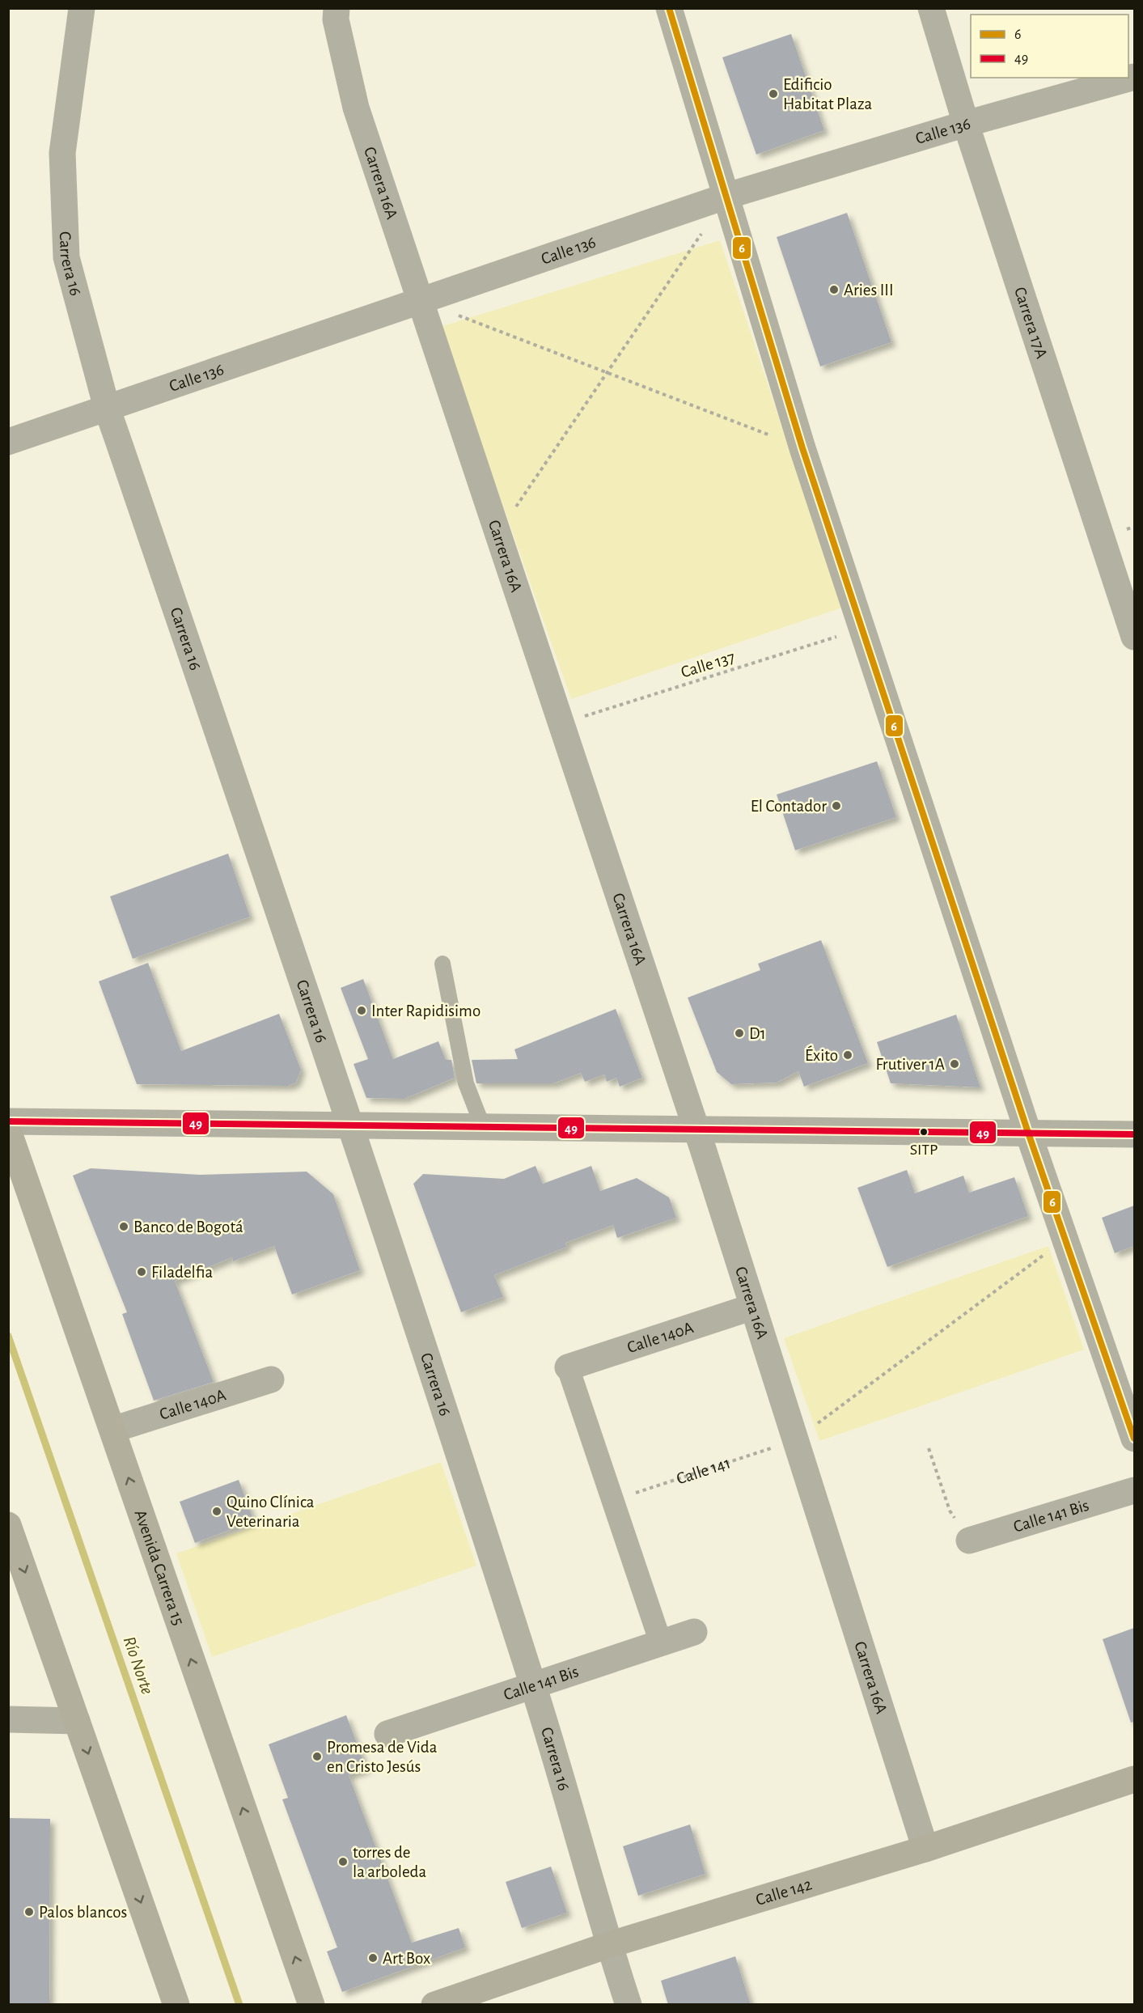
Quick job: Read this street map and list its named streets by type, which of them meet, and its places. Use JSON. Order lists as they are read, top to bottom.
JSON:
{
  "streets": {
    "main road": ["Avenida Carrera 15", "Calle 142"],
    "street": [
      "Calle 136",
      "Carrera 16A",
      "Carrera 16",
      "Carrera 17A",
      "Calle 140A",
      "Calle 141 Bis"
    ],
    "path": ["Calle 137", "Calle 141"]
  },
  "crossings": [
    ["Calle 136", "Carrera 16A"],
    ["Calle 136", "Carrera 16"],
    ["Calle 136", "Carrera 17A"],
    ["Carrera 16A", "Calle 137"],
    ["Carrera 16A", "Calle 140A"],
    ["Carrera 16A", "Calle 141"],
    ["Carrera 16A", "Calle 142"],
    ["Carrera 16", "Calle 141 Bis"],
    ["Carrera 16", "Calle 142"],
    ["Calle 140A", "Avenida Carrera 15"]
  ],
  "water": ["Río Norte"],
  "places": [
    "Edificio Habitat Plaza",
    "Aries III",
    "El Contador",
    "Inter Rapidisimo",
    "D1",
    "Éxito",
    "Frutiver 1A",
    "SITP",
    "Banco de Bogotá",
    "Filadelfia",
    "Quino Clínica Veterinaria",
    "Promesa de Vida en Cristo Jesús",
    "torres de la arboleda",
    "Palos blancos",
    "Art Box"
  ],
  "lines": ["transit line 6", "transit line 49"],
  "legend": ["6", "49"]
}
